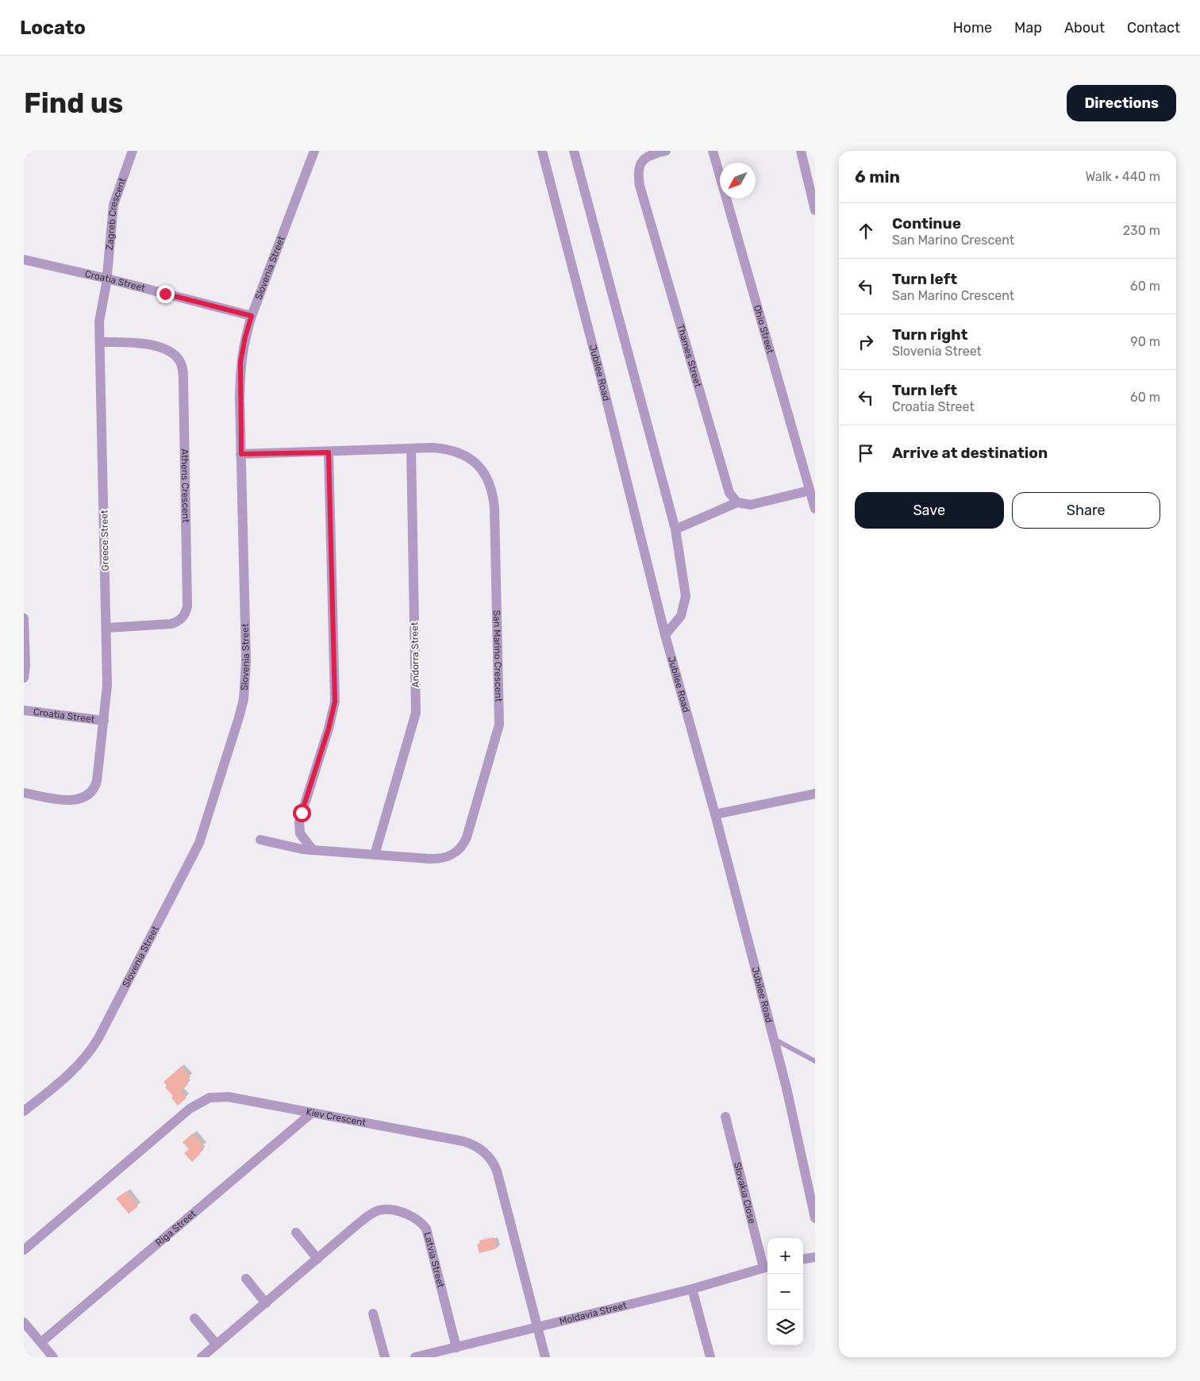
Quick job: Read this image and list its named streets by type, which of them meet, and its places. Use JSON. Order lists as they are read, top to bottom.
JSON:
{
  "streets": {
    "street": [
      "Zagreb Crescent",
      "Slovenia Street",
      "Croatia Street",
      "Ohio Street",
      "Thames Street",
      "Jubilee Road",
      "Athens Crescent",
      "Greece Street",
      "Andorra Street",
      "San Marino Crescent",
      "Kiev Crescent",
      "Slovakia Close",
      "Riga Street",
      "Latvia Street",
      "Moldavia Street"
    ]
  },
  "crossings": [
    ["Zagreb Crescent", "Croatia Street"],
    ["Zagreb Crescent", "Greece Street"],
    ["Slovenia Street", "Croatia Street"],
    ["Slovenia Street", "San Marino Crescent"],
    ["Croatia Street", "Greece Street"],
    ["Athens Crescent", "Greece Street"],
    ["Andorra Street", "San Marino Crescent"],
    ["Kiev Crescent", "Riga Street"],
    ["Kiev Crescent", "Moldavia Street"],
    ["Slovakia Close", "Moldavia Street"],
    ["Latvia Street", "Moldavia Street"]
  ],
  "north": "bottom left",
  "page": {
    "header": "Locato",
    "nav": [
      "Home",
      "Map",
      "About",
      "Contact"
    ],
    "buttons": [
      "Directions",
      ["Save", "Share"]
    ],
    "title": "Find us",
    "heading": ["6 min", "Walk · 440 m"],
    "list": [
      ["Continue", "San Marino Crescent", "230 m"],
      ["Turn left", "San Marino Crescent", "60 m"],
      ["Turn right", "Slovenia Street", "90 m"],
      ["Turn left", "Croatia Street", "60 m"],
      "Arrive at destination"
    ],
    "map_buttons": ["+", "−"]
  }
}
